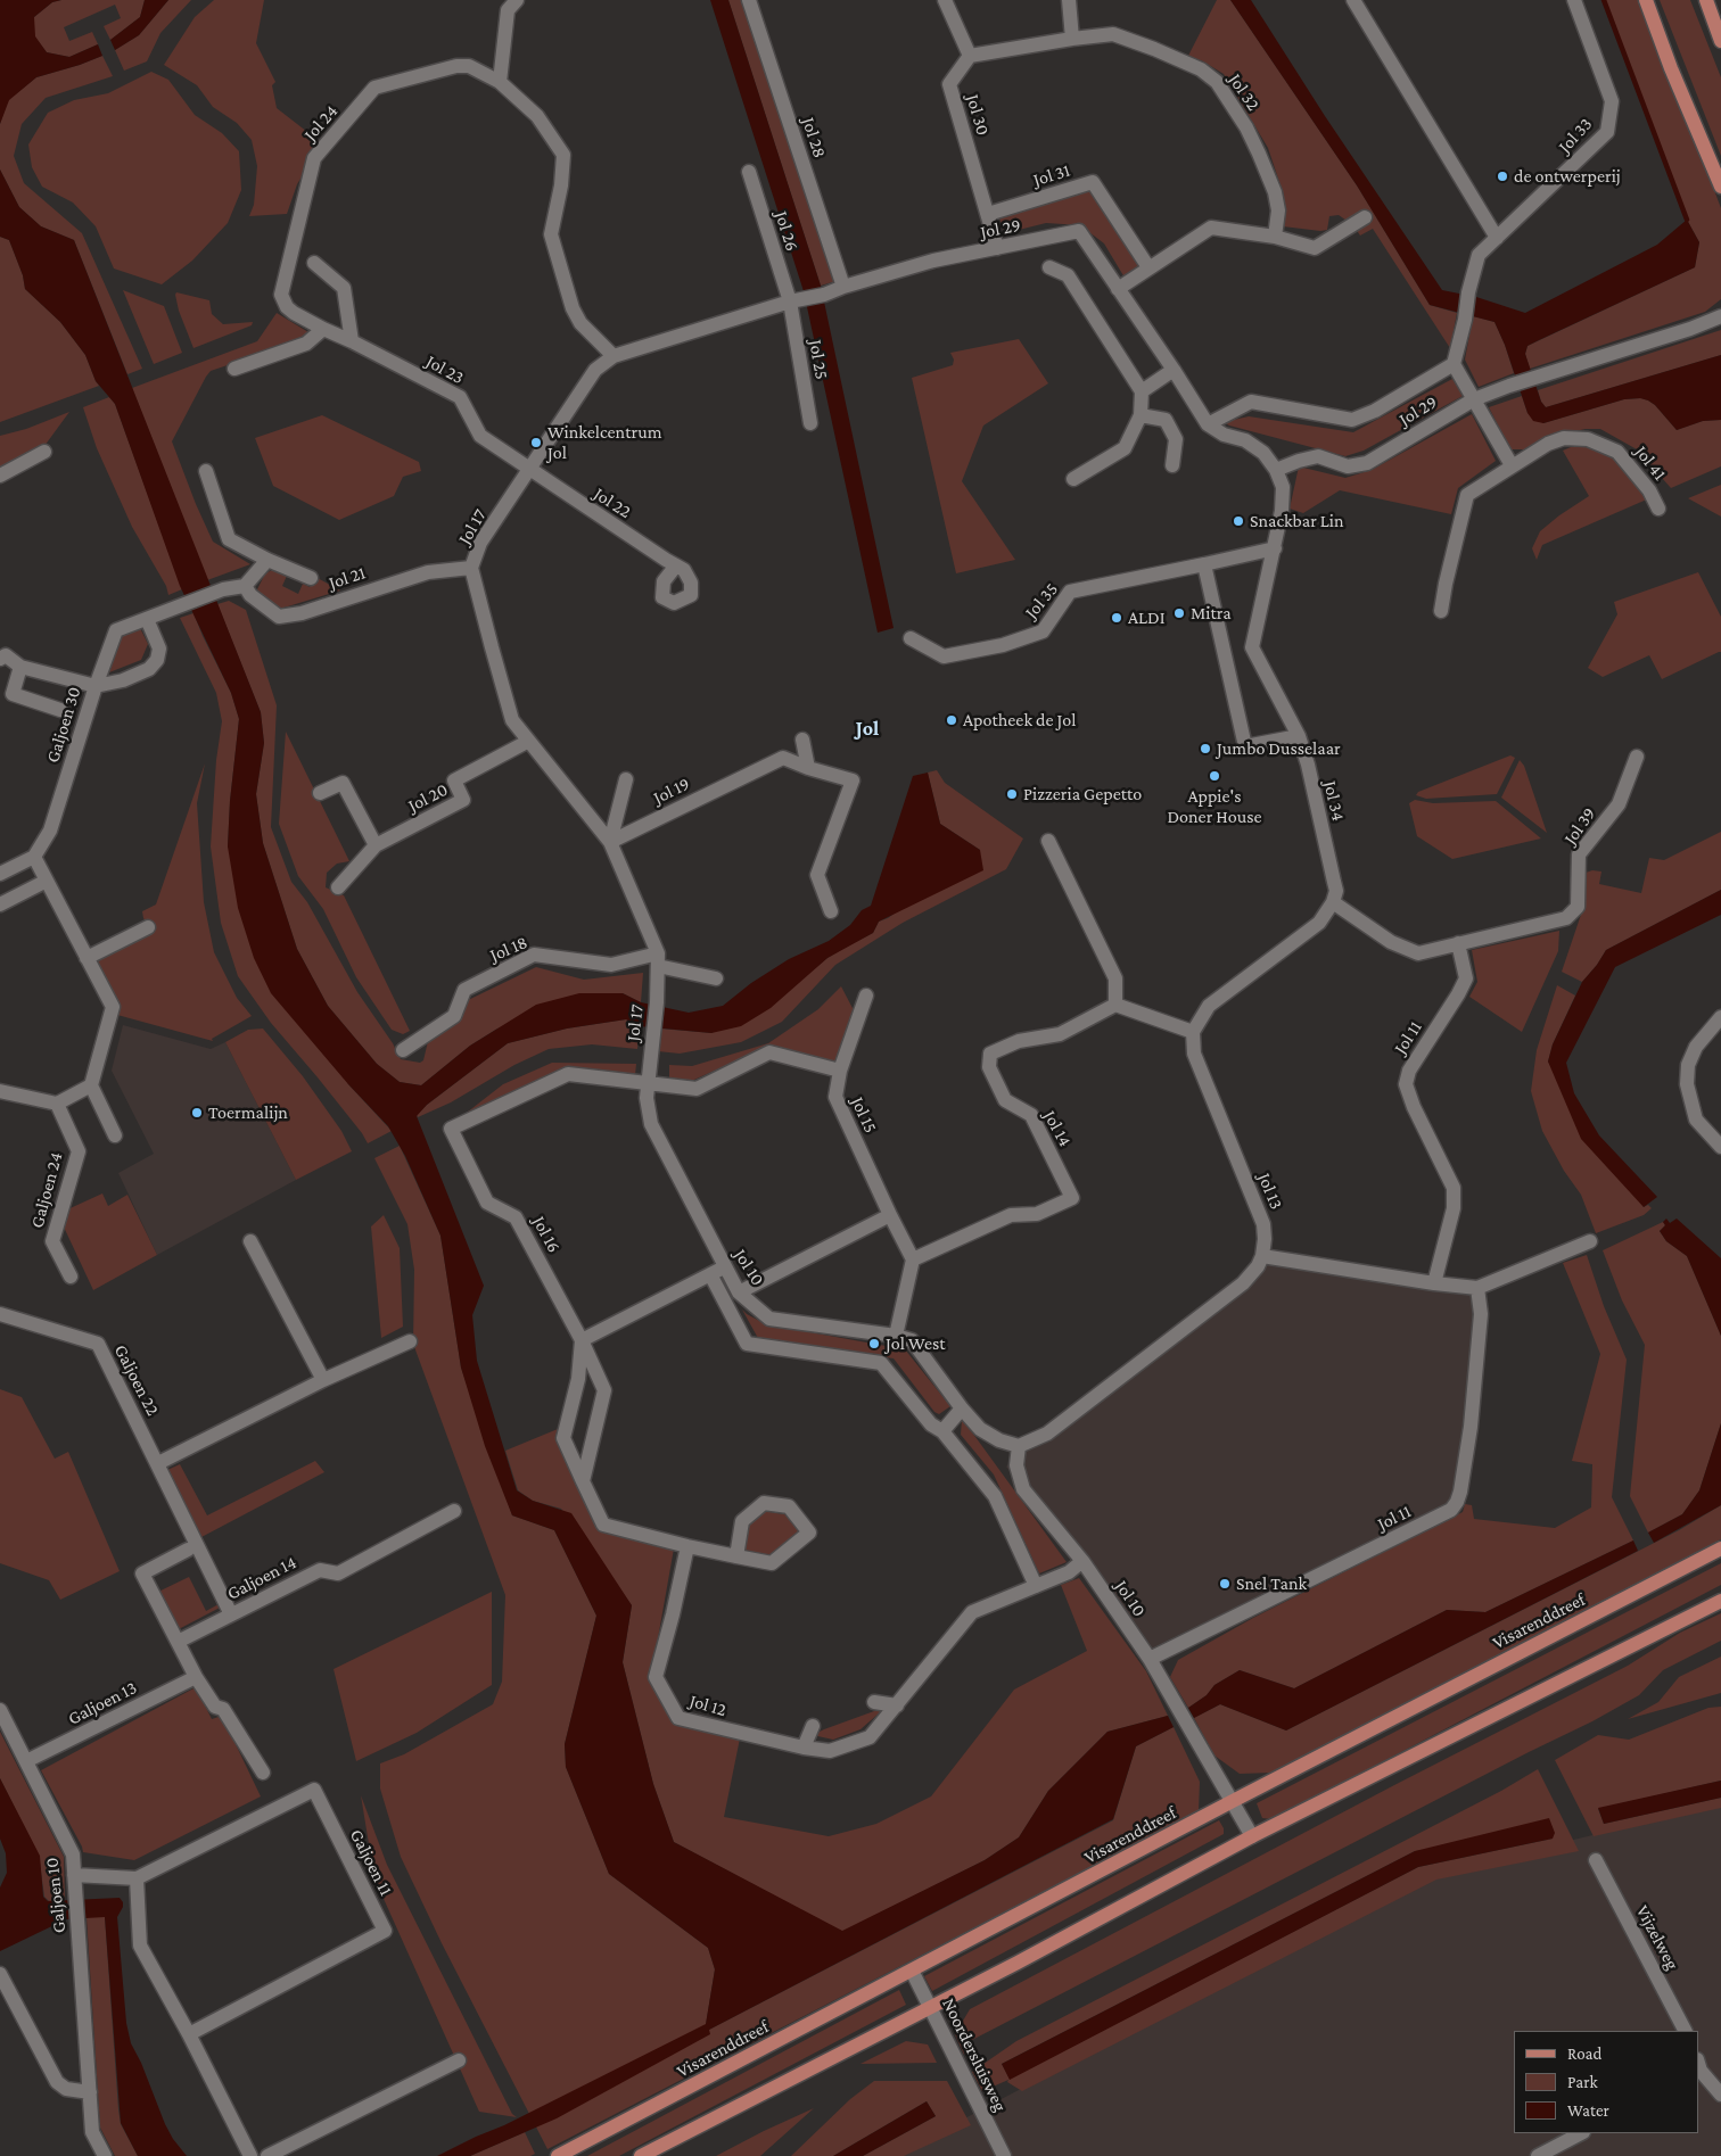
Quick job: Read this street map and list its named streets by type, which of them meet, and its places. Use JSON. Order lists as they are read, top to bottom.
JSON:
{
  "streets": {
    "main road": ["Visarenddreef"],
    "street": [
      "Jol 32",
      "Jol 30",
      "Jol 24",
      "Jol 33",
      "Jol 28",
      "Jol 31",
      "Jol 29",
      "Jol 26",
      "Jol 25",
      "Jol 23",
      "Jol 41",
      "Jol 22",
      "Jol 17",
      "Jol 21",
      "Jol 35",
      "Galjoen 30",
      "Jol 19",
      "Jol 20",
      "Jol 34",
      "Jol 39",
      "Jol 18",
      "Jol 11",
      "Jol 15",
      "Jol 14",
      "Galjoen 24",
      "Jol 13",
      "Jol 16",
      "Jol 10",
      "Galjoen 22",
      "Galjoen 14",
      "Galjoen 13",
      "Jol 12",
      "Galjoen 11",
      "Galjoen 10",
      "Vijzelweg",
      "Noordersluisweg"
    ]
  },
  "crossings": [
    ["Jol 32", "Jol 30"],
    ["Jol 30", "Jol 31"],
    ["Jol 30", "Jol 29"],
    ["Jol 24", "Jol 23"],
    ["Jol 24", "Jol 17"],
    ["Jol 28", "Jol 29"],
    ["Jol 29", "Jol 26"],
    ["Jol 29", "Jol 25"],
    ["Jol 29", "Jol 17"],
    ["Jol 29", "Jol 34"],
    ["Jol 26", "Jol 25"],
    ["Jol 26", "Jol 17"],
    ["Jol 25", "Jol 17"],
    ["Jol 23", "Jol 22"],
    ["Jol 23", "Jol 17"],
    ["Jol 22", "Jol 17"],
    ["Jol 17", "Jol 21"],
    ["Jol 17", "Jol 19"],
    ["Jol 17", "Jol 20"],
    ["Jol 17", "Jol 18"],
    ["Jol 17", "Jol 16"],
    ["Jol 17", "Jol 10"],
    ["Jol 21", "Galjoen 30"],
    ["Jol 35", "Jol 34"],
    ["Jol 39", "Jol 11"],
    ["Jol 11", "Jol 10"],
    ["Jol 15", "Jol 14"],
    ["Jol 16", "Jol 10"],
    ["Jol 10", "Visarenddreef"],
    ["Jol 10", "Jol 12"],
    ["Galjoen 22", "Galjoen 14"],
    ["Visarenddreef", "Noordersluisweg"],
    ["Galjoen 13", "Galjoen 10"],
    ["Galjoen 11", "Galjoen 10"]
  ],
  "districts": ["Jol"],
  "places": [
    "de ontwerperij",
    "Winkelcentrum Jol",
    "Snackbar Lin",
    "Mitra",
    "ALDI",
    "Apotheek de Jol",
    "Jumbo Dusselaar",
    "Appie's Doner House",
    "Pizzeria Gepetto",
    "Toermalijn",
    "Jol West",
    "Snel Tank"
  ],
  "legend": ["Road", "Park", "Water"]
}
